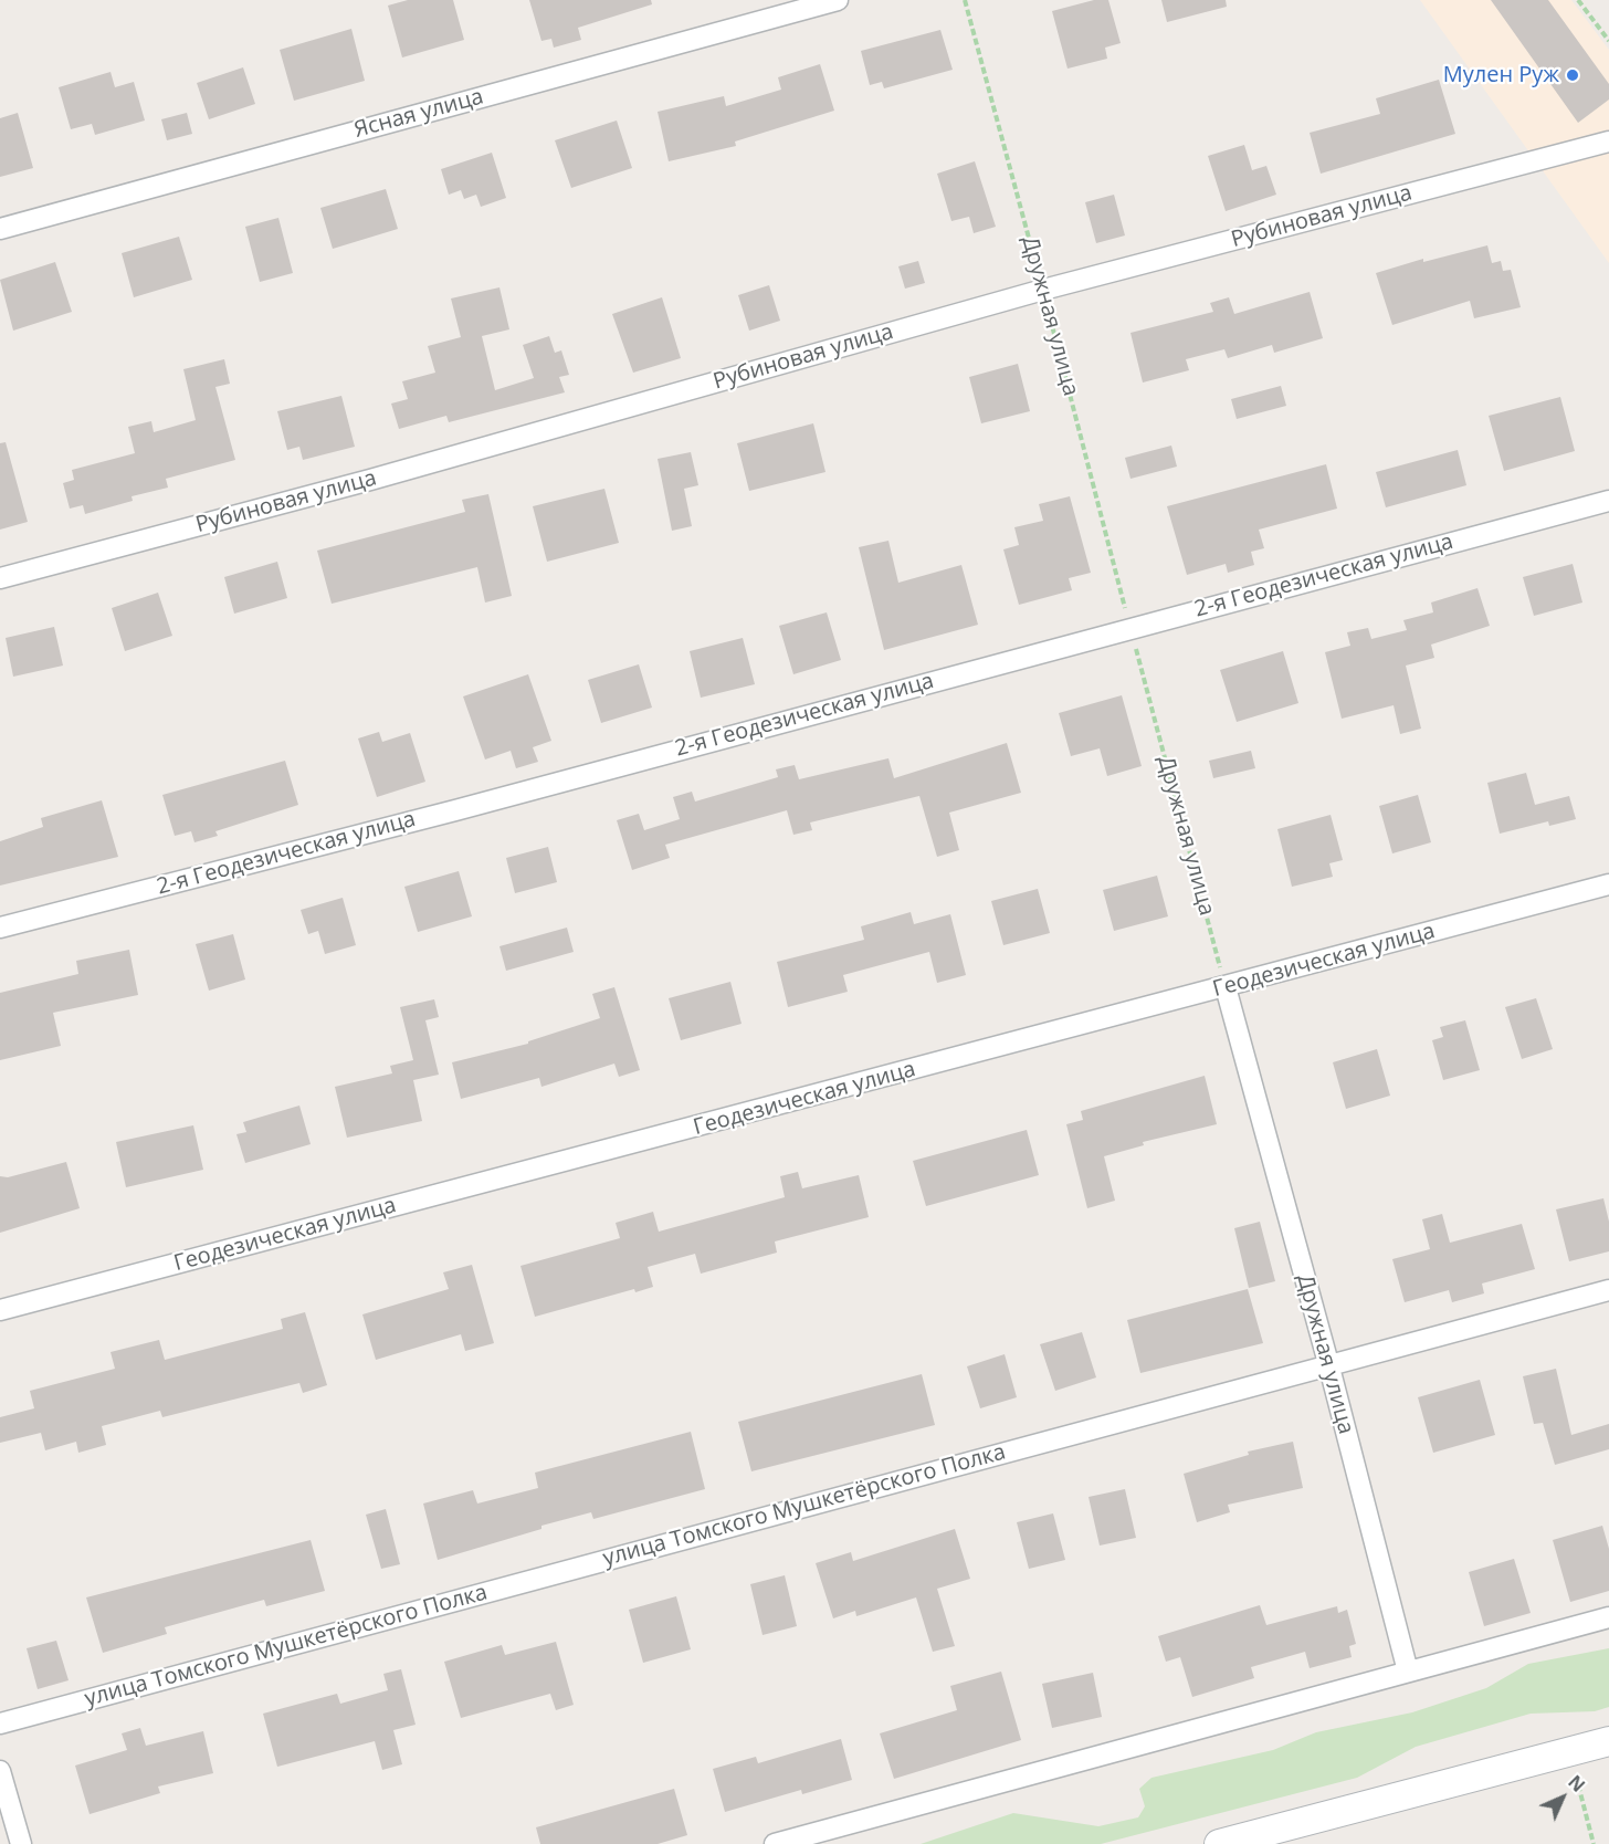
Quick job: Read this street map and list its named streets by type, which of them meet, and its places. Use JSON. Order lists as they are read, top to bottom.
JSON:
{
  "streets": {
    "street": [
      "Ясная улица",
      "Рубиновая улица",
      "Дружная улица",
      "2-я Геодезическая улица",
      "Геодезическая улица",
      "улица Томского Мушкетёрского Полка"
    ]
  },
  "crossings": [
    ["Рубиновая улица", "Дружная улица"],
    ["Дружная улица", "2-я Геодезическая улица"],
    ["Дружная улица", "Геодезическая улица"],
    ["Дружная улица", "улица Томского Мушкетёрского Полка"]
  ],
  "places": ["Мулен Руж"],
  "north": "top right"
}
